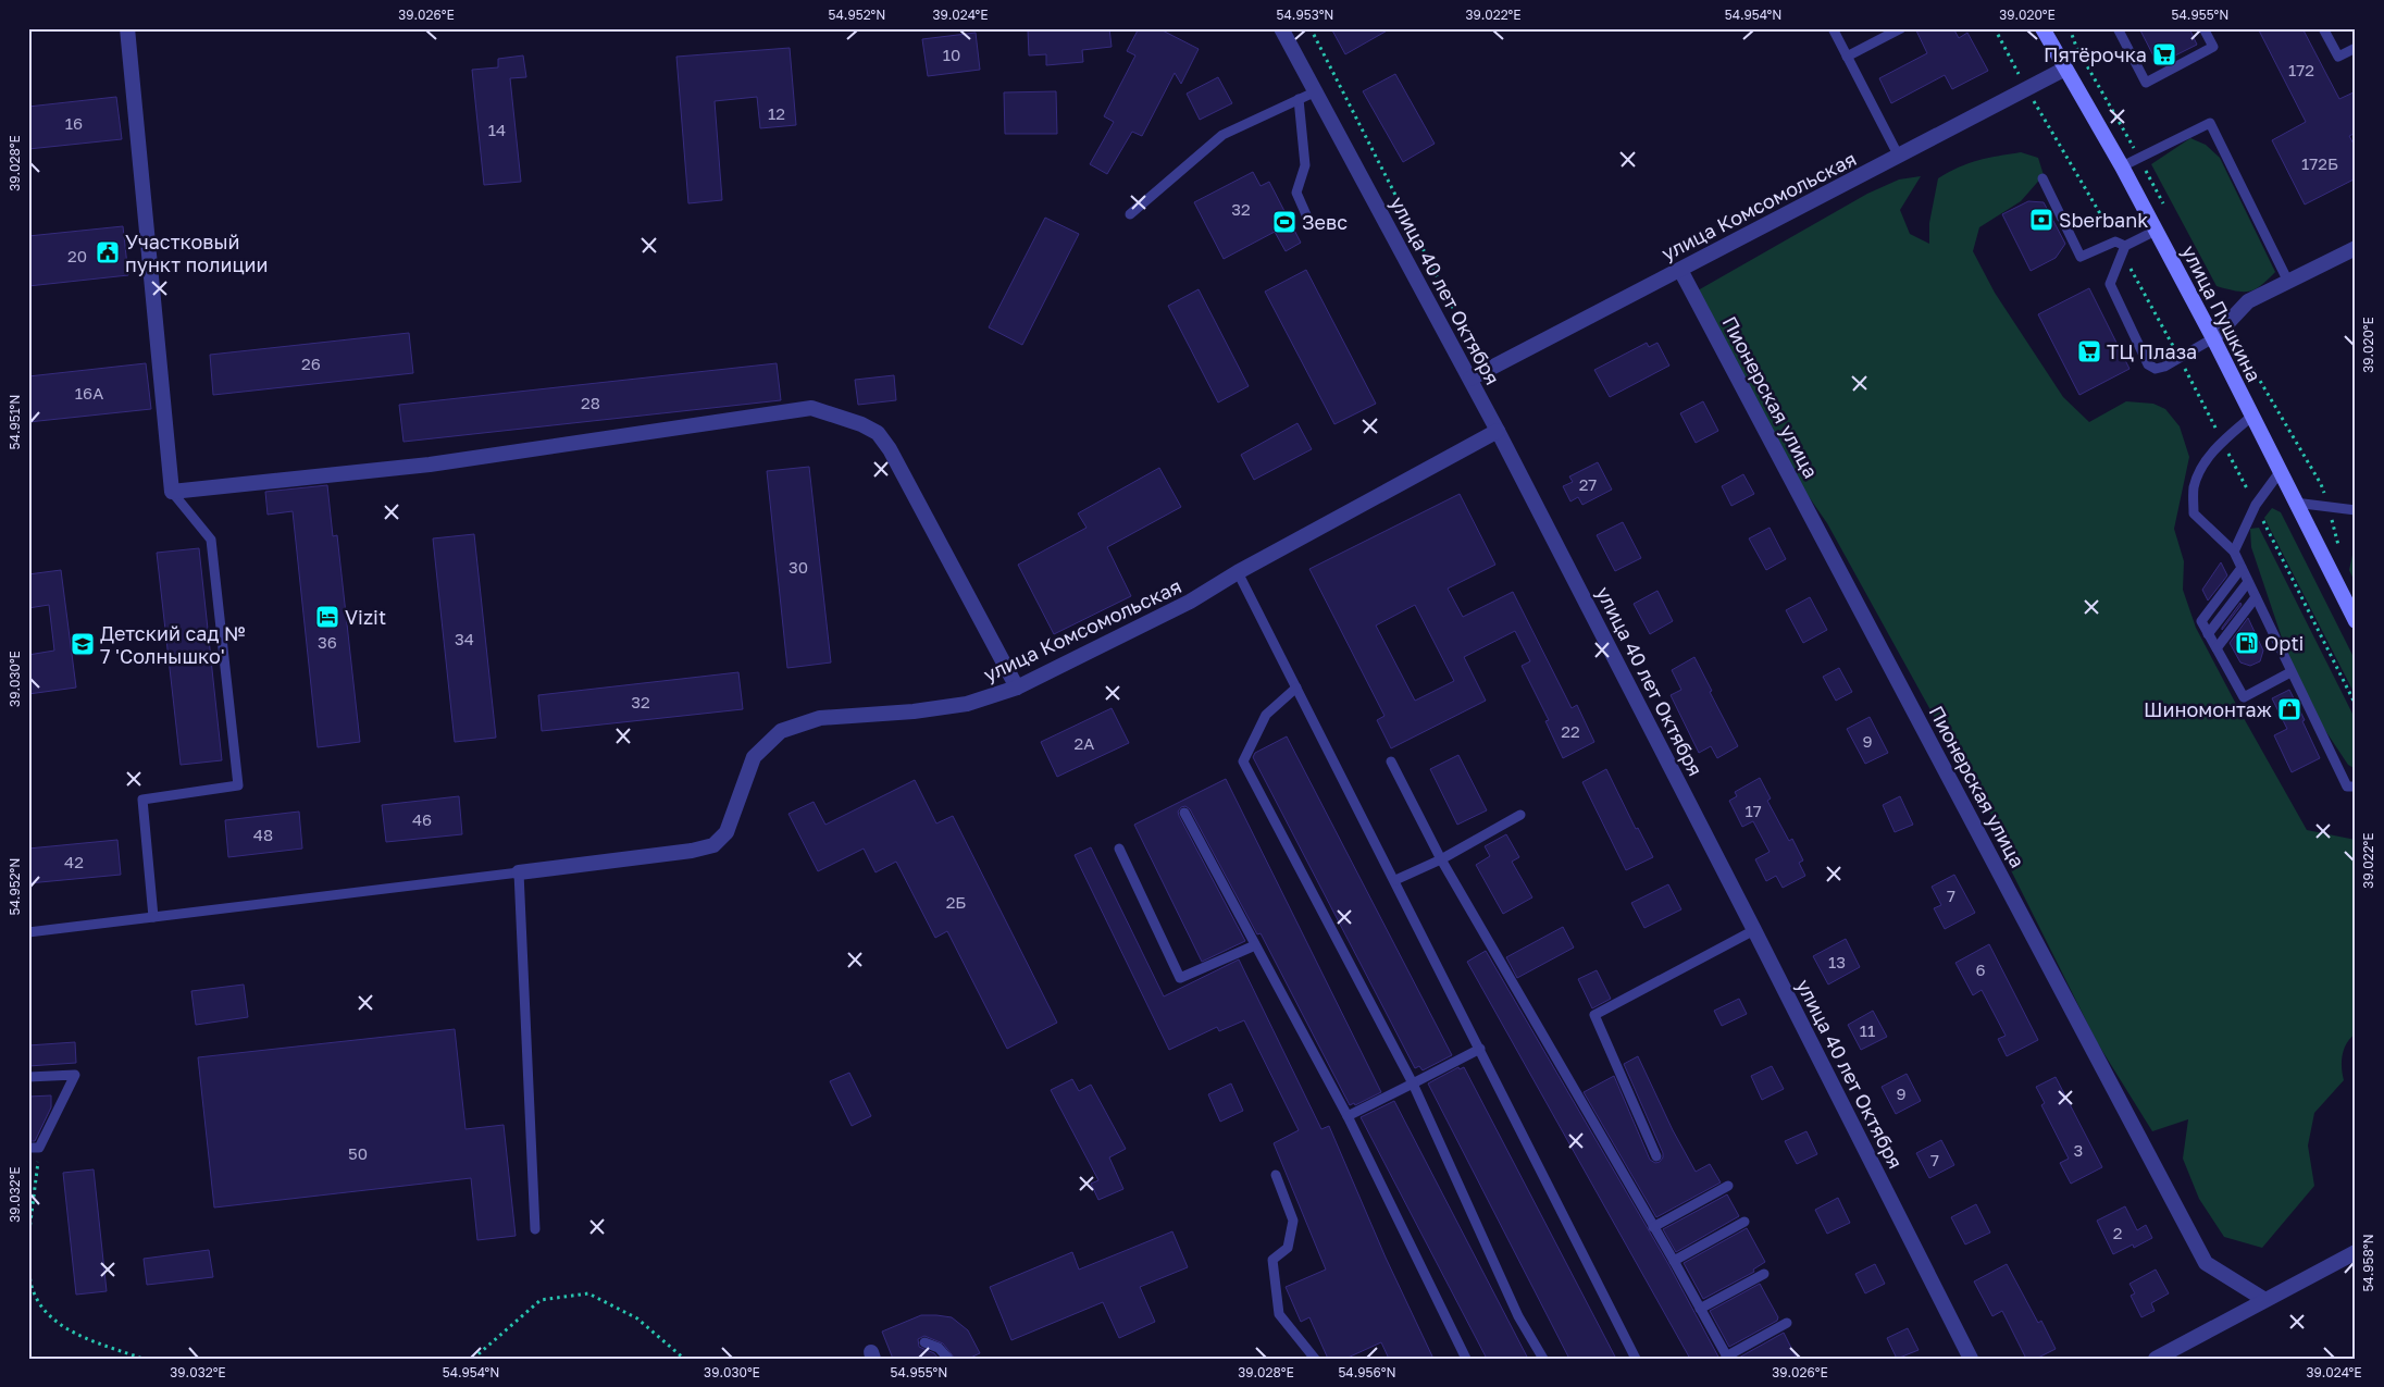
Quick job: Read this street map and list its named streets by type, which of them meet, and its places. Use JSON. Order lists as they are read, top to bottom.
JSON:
{
  "streets": {
    "main road": ["улица Пушкина"],
    "street": ["улица Комсомольская", "улица 40 лет Октября", "Пионерская улица"]
  },
  "crossings": [
    ["улица Комсомольская", "улица 40 лет Октября"],
    ["улица Комсомольская", "улица Пушкина"],
    ["улица Комсомольская", "Пионерская улица"]
  ],
  "places": {
    "supermarket": ["Пятёрочка", "ТЦ Плаза"],
    "bank": ["Sberbank"],
    "sports": ["Зевс"],
    "public building": ["Участковый пункт полиции"],
    "hotel": ["Vizit"],
    "fuel station": ["Opti"],
    "school or university": ["Детский сад № 7 'Солнышко'"],
    "shop": ["Шиномонтаж"]
  },
  "house_numbers": [
    "10",
    "172",
    "12",
    "16",
    "14",
    "172Б",
    "32",
    "20",
    "26",
    "16А",
    "28",
    "27",
    "30",
    "34",
    "36",
    "32",
    "22",
    "9",
    "2А",
    "17",
    "46",
    "48",
    "42",
    "7",
    "2Б",
    "13",
    "6",
    "11",
    "9",
    "3",
    "50",
    "7",
    "2"
  ],
  "coordinates": [
    "39.026°E",
    "54.952°N",
    "39.024°E",
    "54.953°N",
    "39.022°E",
    "54.954°N",
    "39.020°E",
    "54.955°N",
    "39.028°E",
    "54.951°N",
    "39.030°E",
    "39.032°E",
    "54.958°N",
    "54.956°N"
  ]
}
